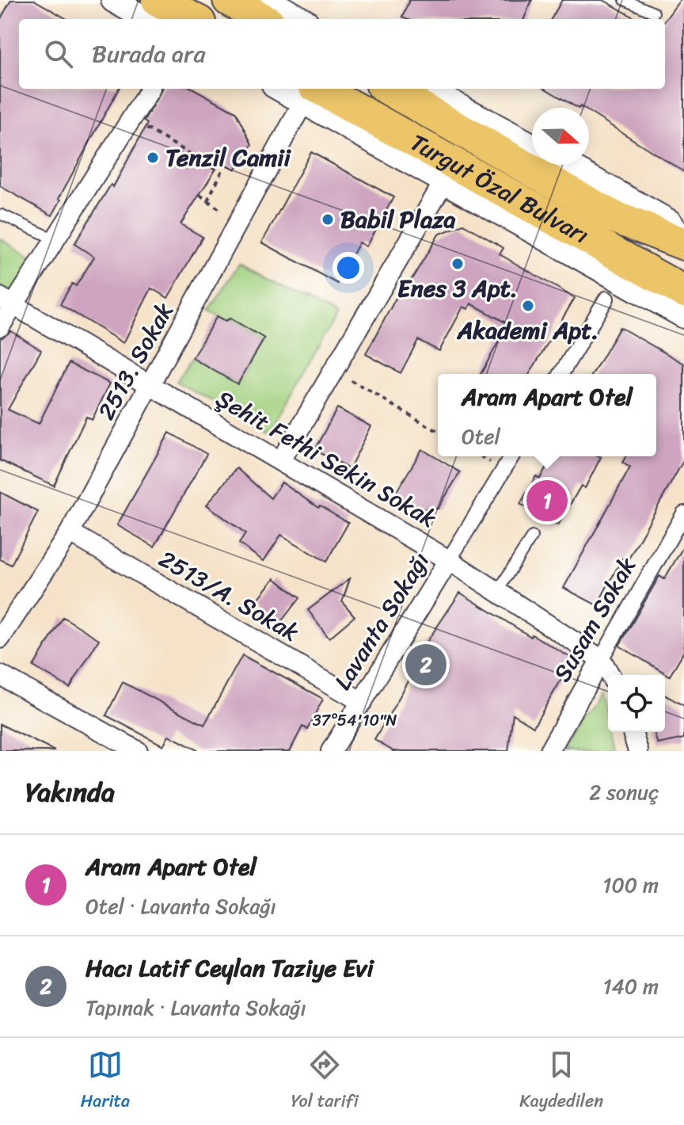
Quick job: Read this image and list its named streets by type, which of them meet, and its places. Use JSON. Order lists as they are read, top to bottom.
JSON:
{
  "streets": {
    "main road": ["Turgut Özal Bulvarı"],
    "street": [
      "2513. Sokak",
      "Şehit Fethi Sekin Sokak",
      "2513/A. Sokak",
      "Susam Sokak",
      "Lavanta Sokağı"
    ]
  },
  "crossings": [
    ["Turgut Özal Bulvarı", "2513. Sokak"],
    ["2513. Sokak", "Şehit Fethi Sekin Sokak"],
    ["2513. Sokak", "2513/A. Sokak"],
    ["Şehit Fethi Sekin Sokak", "Susam Sokak"],
    ["Şehit Fethi Sekin Sokak", "Lavanta Sokağı"],
    ["2513/A. Sokak", "Lavanta Sokağı"]
  ],
  "places": [
    "Tenzil Camii",
    "Babil Plaza",
    "Enes 3 Apt.",
    "Akademi Apt."
  ],
  "north": "right",
  "page": {
    "search": "Burada ara",
    "popup": ["Aram Apart Otel", "Otel"],
    "pins": ["1", "2"],
    "heading": ["Yakında", "2 sonuç"],
    "list": [
      {
        "mark": "1",
        "name": "Aram Apart Otel",
        "note": "Otel · Lavanta Sokağı",
        "value": "100 m"
      },
      {
        "mark": "2",
        "name": "Hacı Latif Ceylan Taziye Evi",
        "note": "Tapınak · Lavanta Sokağı",
        "value": "140 m"
      }
    ],
    "nav": ["Harita", "Yol tarifi", "Kaydedilen"]
  },
  "coordinates": ["37°54'10\"N"]
}
